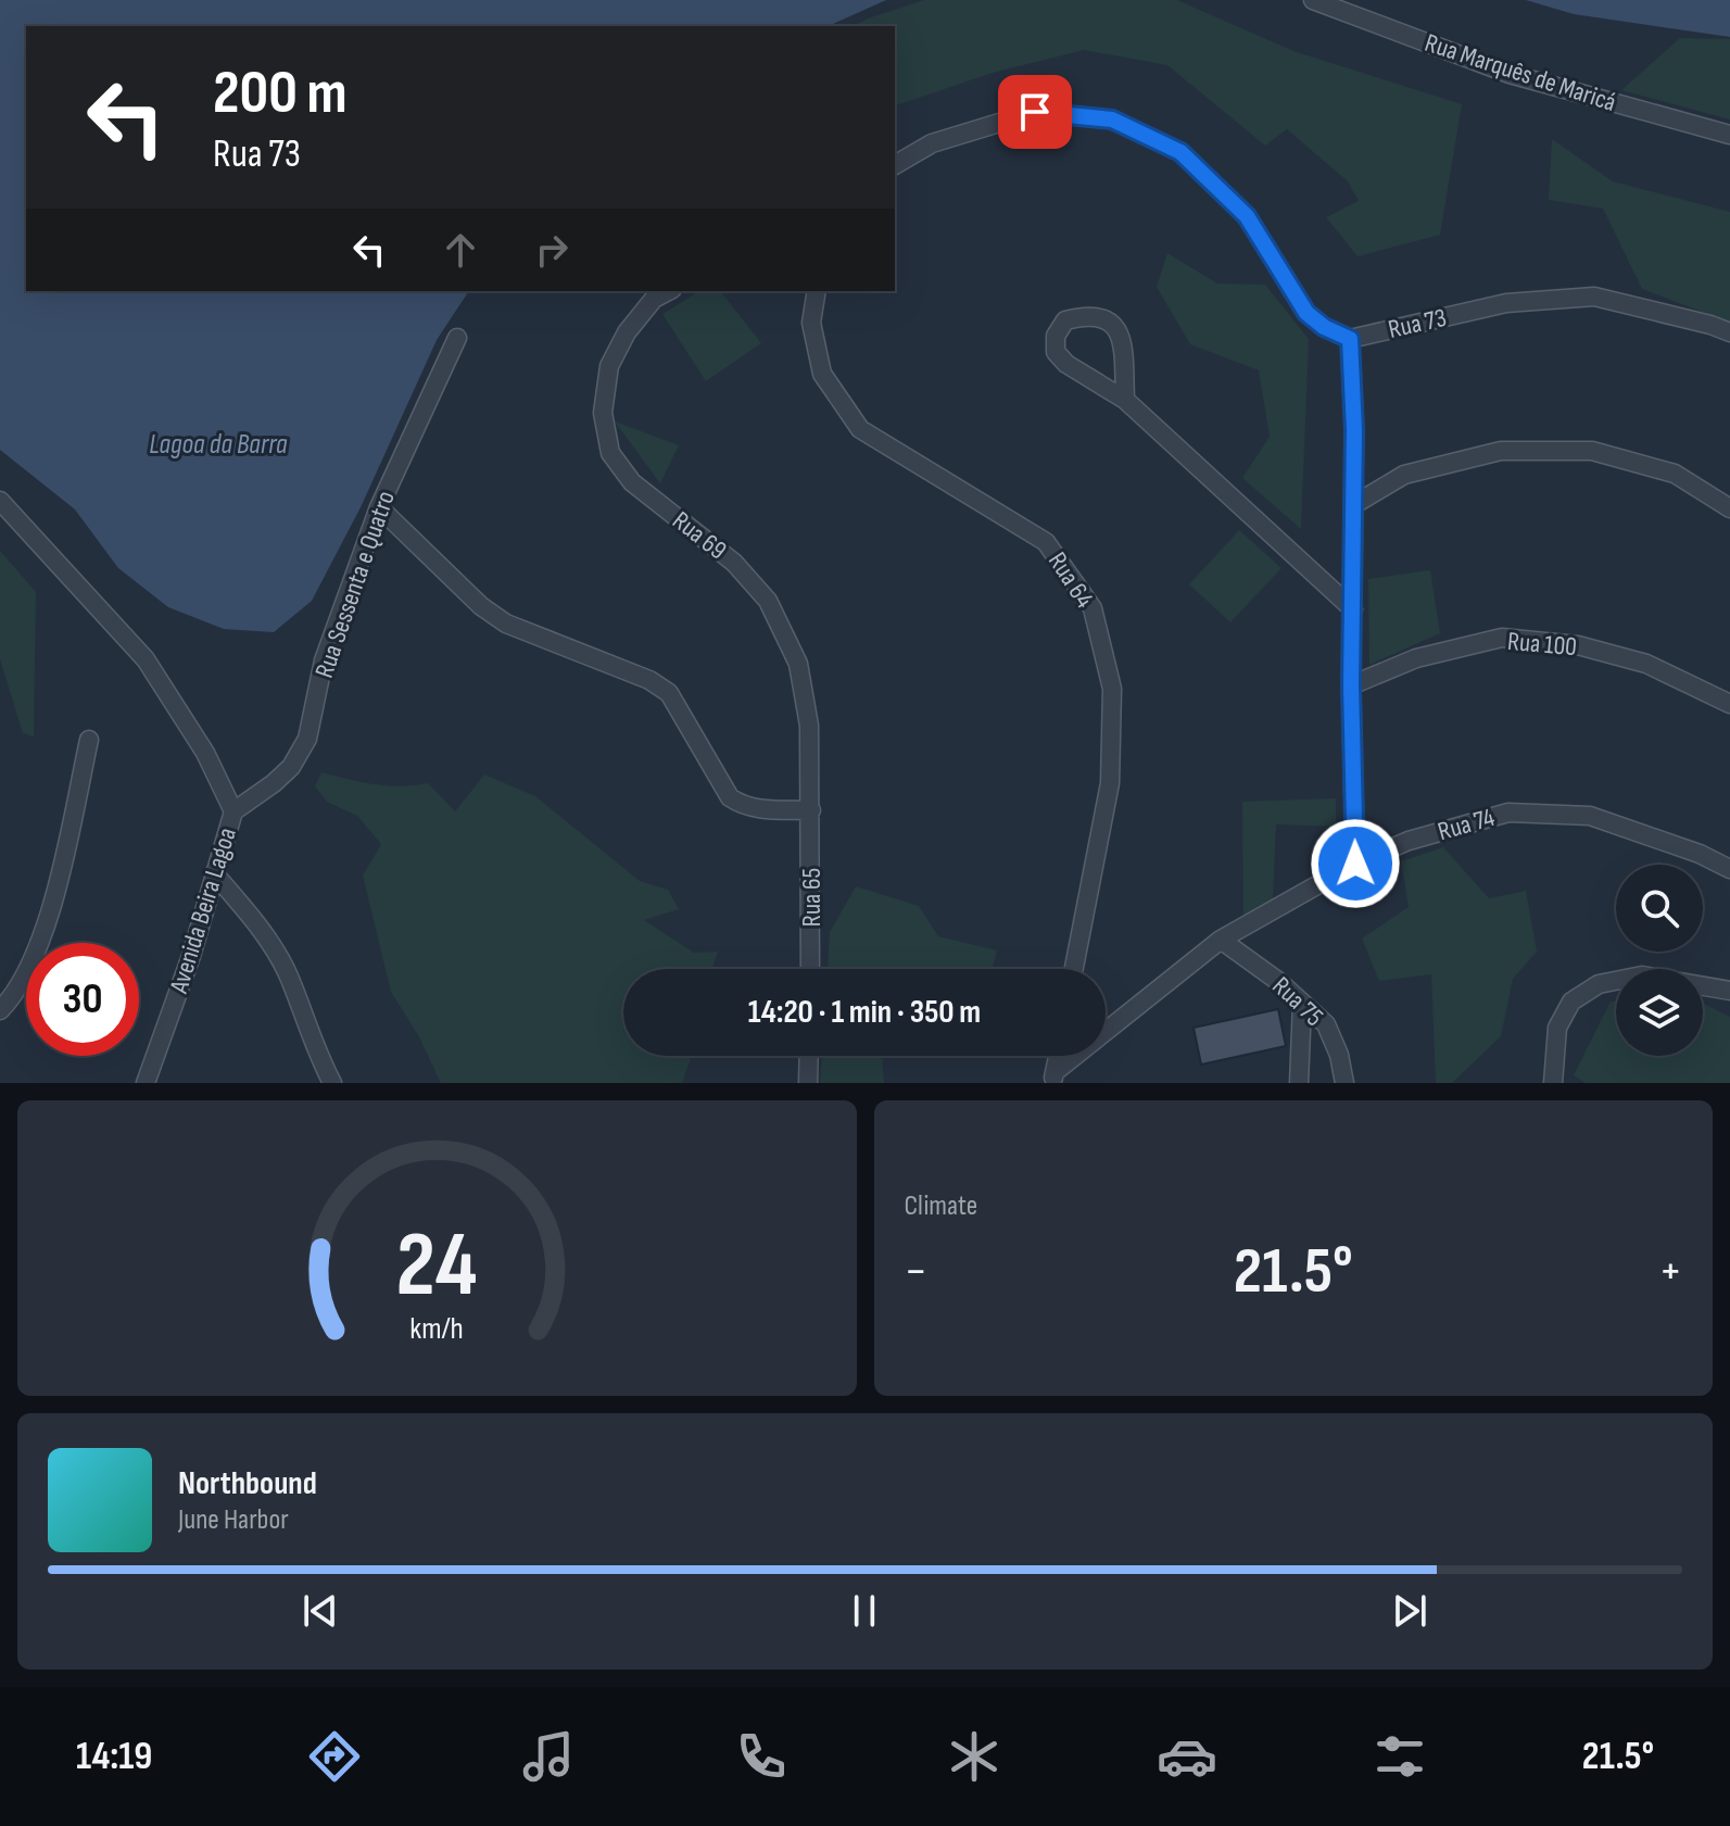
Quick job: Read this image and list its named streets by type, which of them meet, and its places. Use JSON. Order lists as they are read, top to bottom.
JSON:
{
  "streets": {
    "street": [
      "Rua Marquês de Maricá",
      "Rua 73",
      "Rua 69",
      "Rua 64",
      "Rua Sessenta e Quatro",
      "Rua 100",
      "Rua 74",
      "Rua 65",
      "Avenida Beira Lagoa",
      "Rua 75"
    ]
  },
  "crossings": [
    ["Rua 69", "Rua 65"],
    ["Rua Sessenta e Quatro", "Avenida Beira Lagoa"],
    ["Rua 74", "Rua 75"]
  ],
  "water": ["Lagoa da Barra"],
  "page": {
    "turn": ["200 m", "Rua 73"],
    "limit": "30",
    "trip": "14:20 · 1 min · 350 m",
    "tile": "Climate",
    "heat": ["−", "21.5°", "+"],
    "song": ["Northbound", "June Harbor"],
    "tabs": ["14:19", "21.5°"],
    "gauge": ["24", "km/h"]
  }
}
